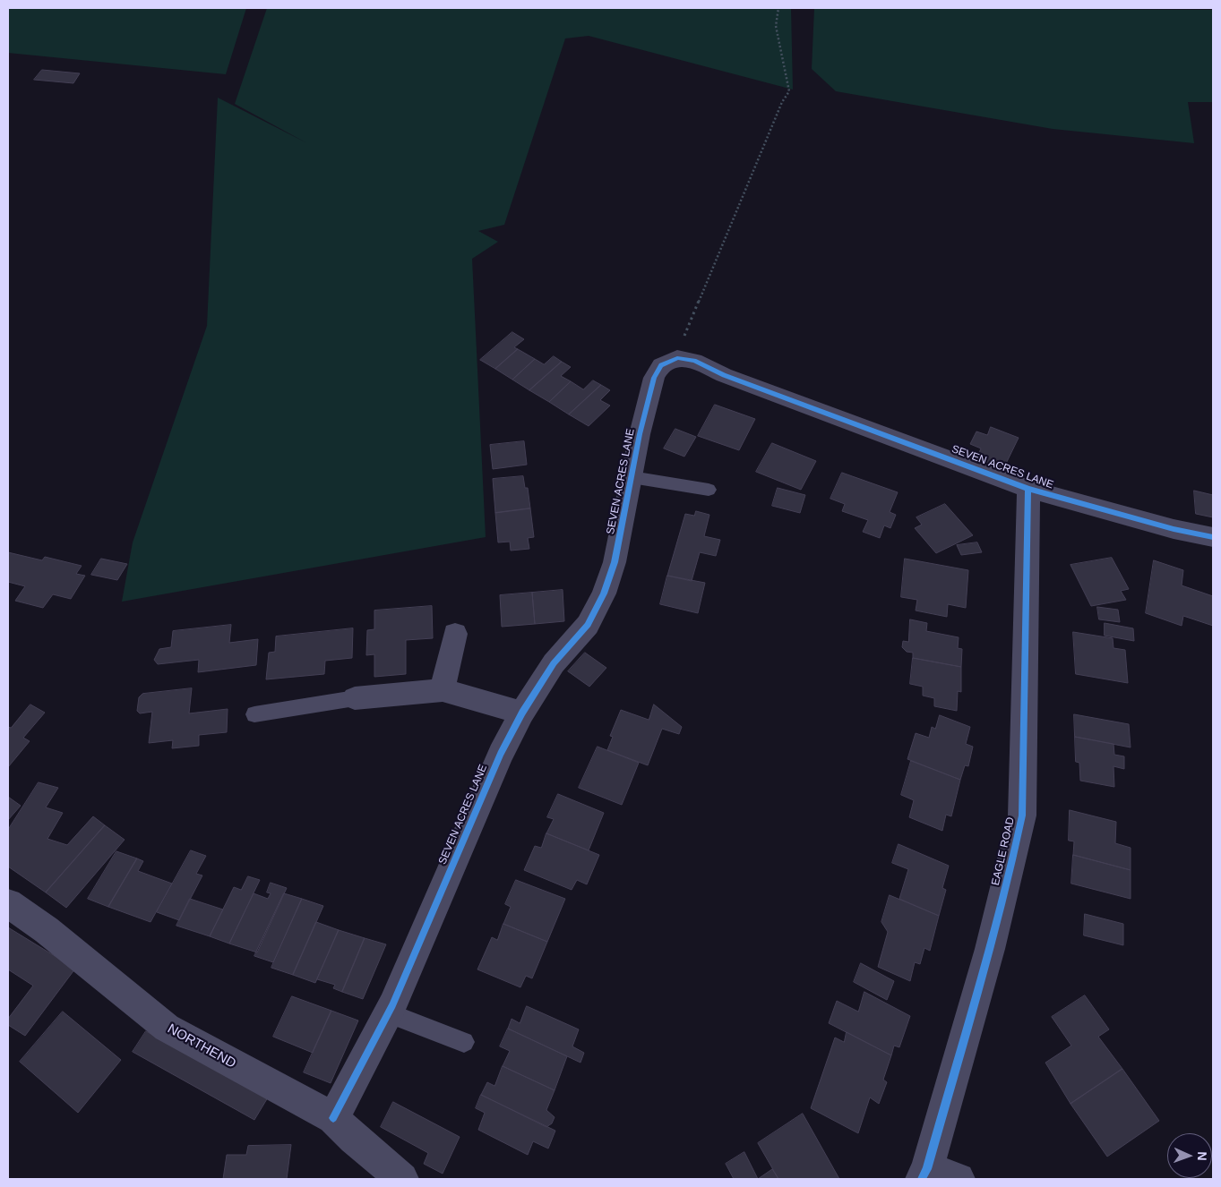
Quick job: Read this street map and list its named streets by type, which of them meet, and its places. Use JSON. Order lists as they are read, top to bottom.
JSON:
{
  "streets": {
    "street": ["SEVEN ACRES LANE", "EAGLE ROAD", "NORTHEND"]
  },
  "crossings": [
    ["SEVEN ACRES LANE", "EAGLE ROAD"],
    ["SEVEN ACRES LANE", "NORTHEND"]
  ],
  "north": "right"
}
